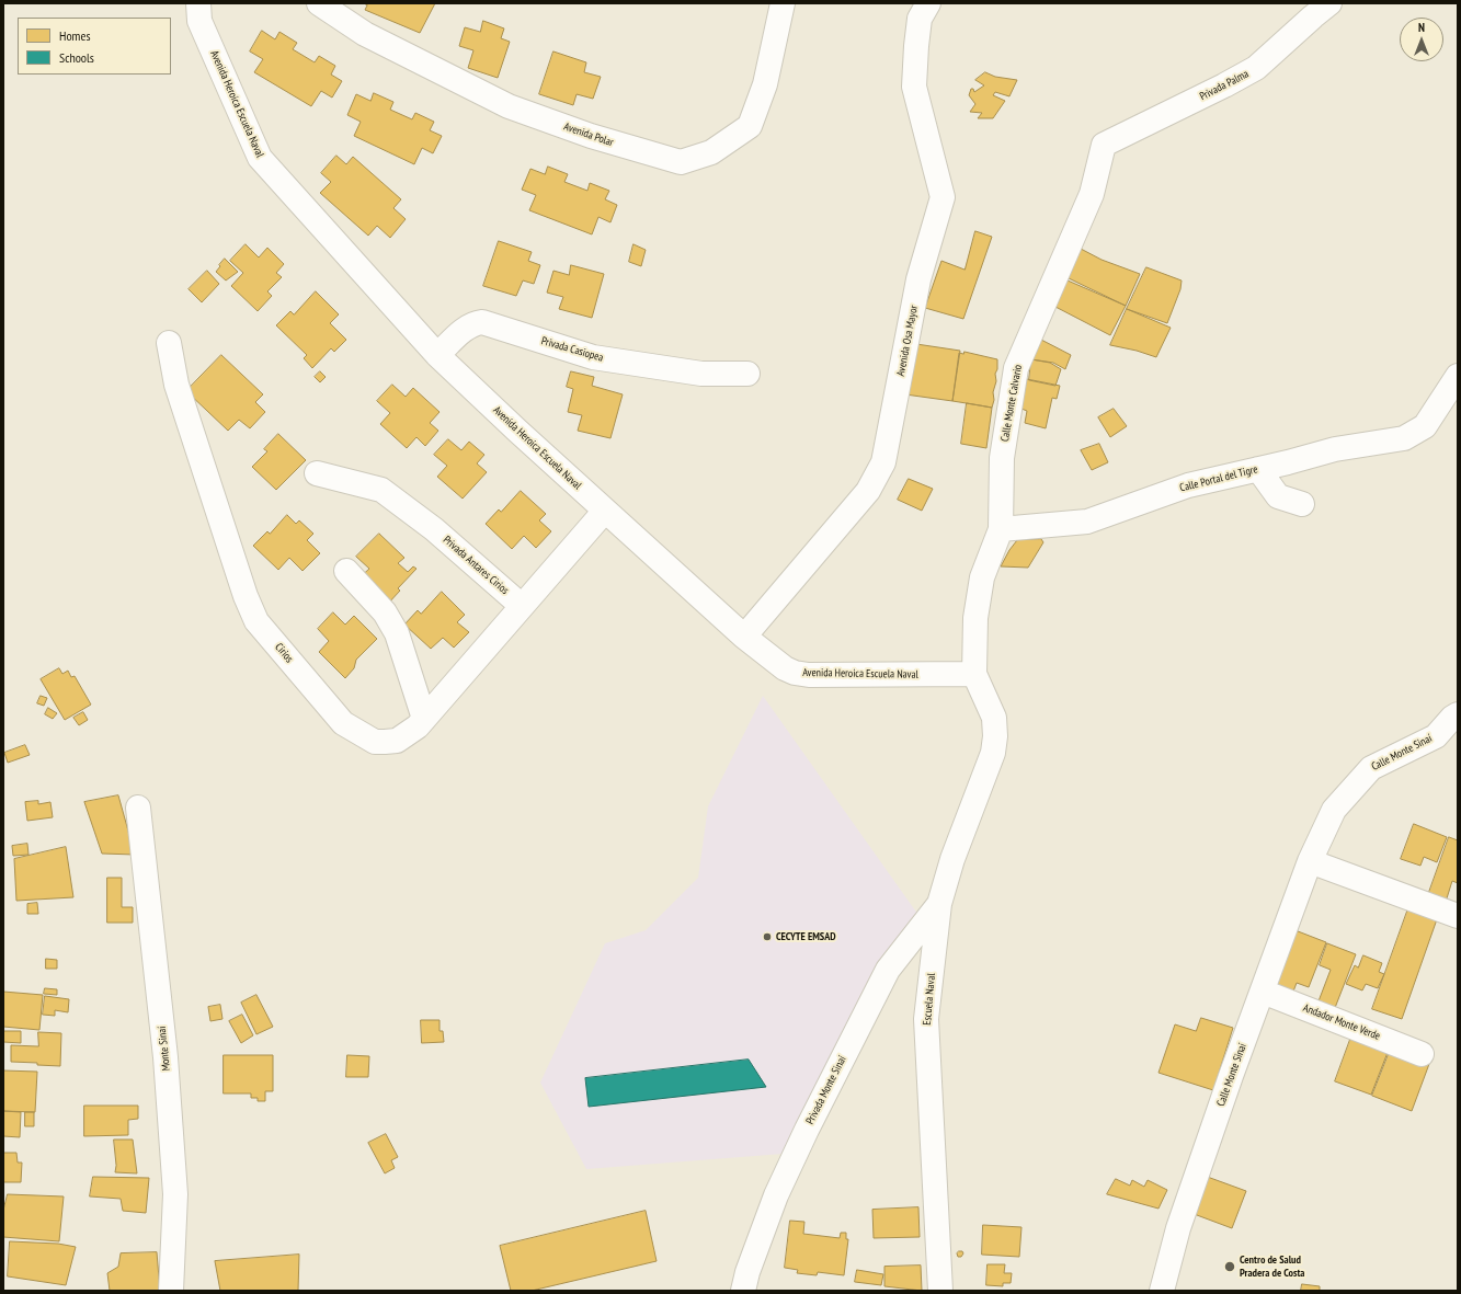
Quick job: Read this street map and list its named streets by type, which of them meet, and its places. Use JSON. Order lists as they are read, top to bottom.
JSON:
{
  "streets": {
    "street": [
      "Privada Palma",
      "Avenida Heroica Escuela Naval",
      "Avenida Polar",
      "Avenida Osa Mayor",
      "Privada Casiopea",
      "Calle Monte Calvario",
      "Calle Portal del Tigre",
      "Privada Antares Cirios",
      "Cirios",
      "Calle Monte Sinaí",
      "Escuela Naval",
      "Andador Monte Verde",
      "Monte Sinaí",
      "Privada Monte Sinaí"
    ]
  },
  "crossings": [
    ["Privada Palma", "Calle Monte Calvario"],
    ["Avenida Heroica Escuela Naval", "Avenida Osa Mayor"],
    ["Avenida Heroica Escuela Naval", "Privada Casiopea"],
    ["Avenida Heroica Escuela Naval", "Calle Monte Calvario"],
    ["Avenida Heroica Escuela Naval", "Escuela Naval"],
    ["Calle Monte Calvario", "Calle Portal del Tigre"],
    ["Calle Monte Calvario", "Escuela Naval"],
    ["Privada Antares Cirios", "Cirios"],
    ["Calle Monte Sinaí", "Andador Monte Verde"],
    ["Escuela Naval", "Privada Monte Sinaí"]
  ],
  "places": ["CECYTE EMSAD", "Centro de Salud Pradera de Costa"],
  "legend": ["Homes", "Schools"],
  "north": "top"
}
